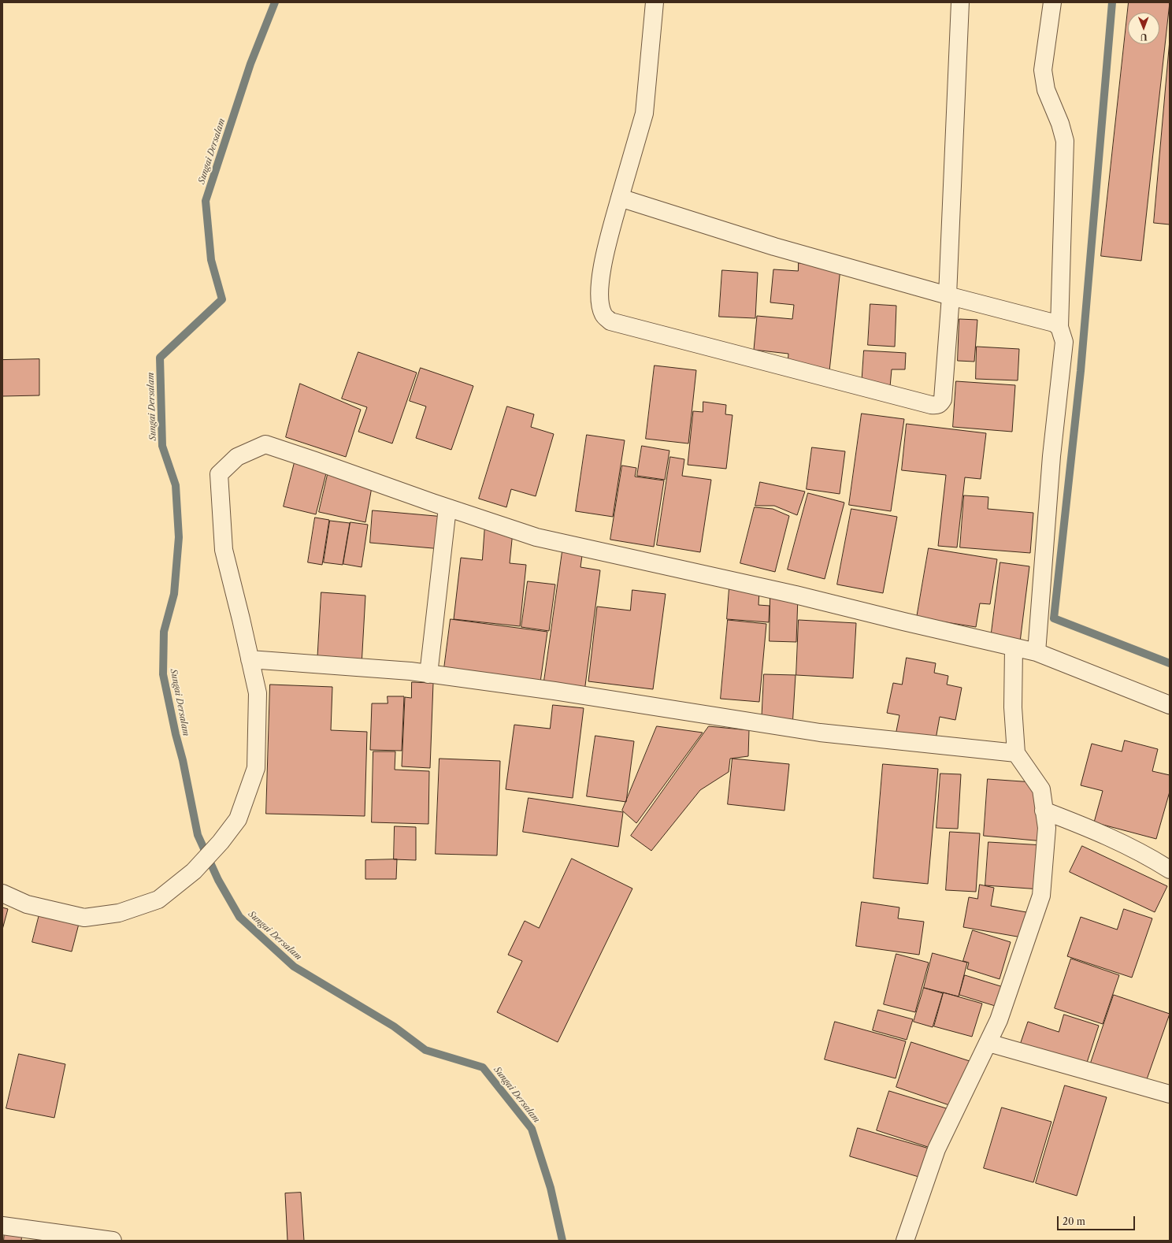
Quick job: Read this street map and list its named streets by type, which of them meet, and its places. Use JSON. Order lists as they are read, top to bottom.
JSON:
{
  "water": ["Sungai Dersalam"],
  "scale_bar": "20 m",
  "north": "bottom"
}
